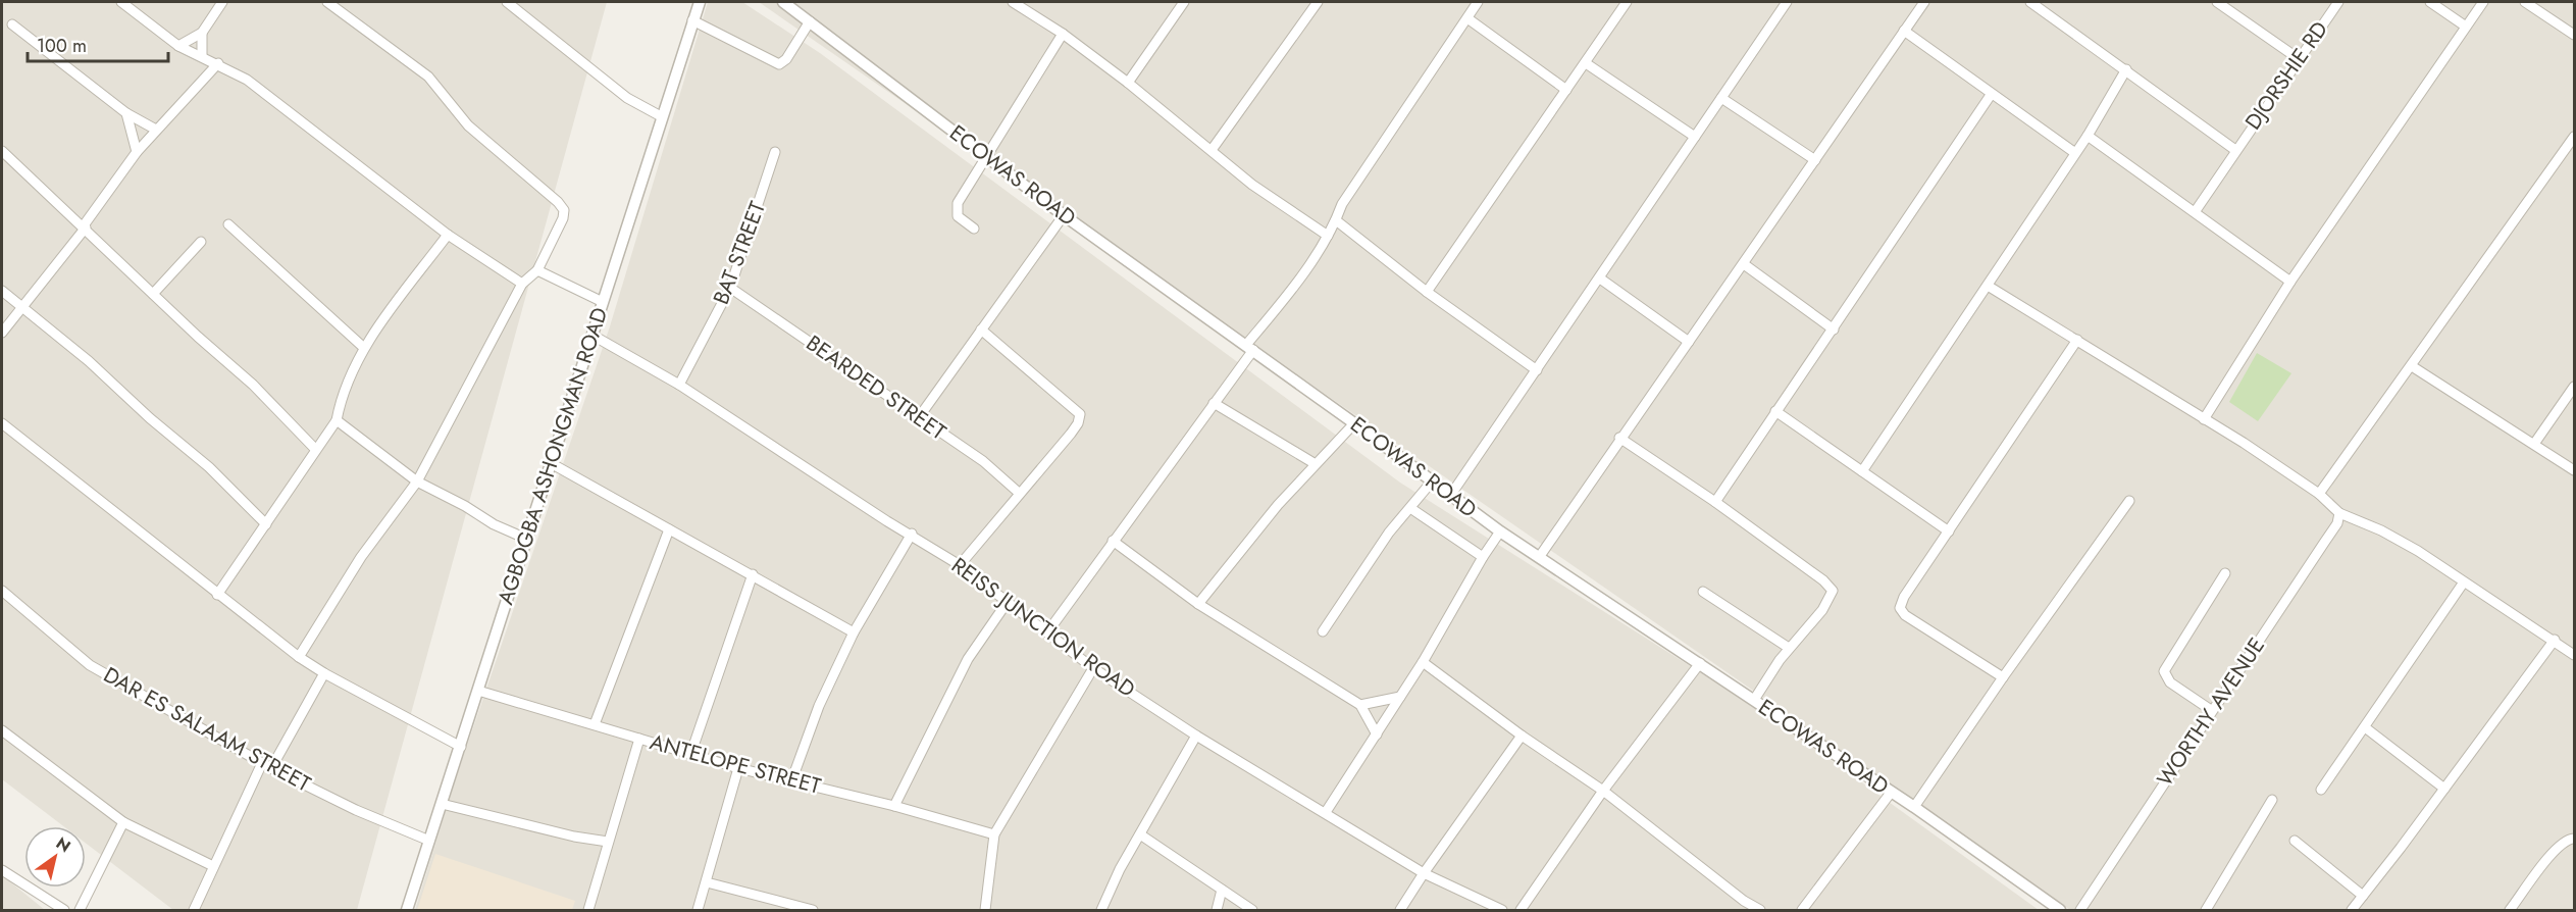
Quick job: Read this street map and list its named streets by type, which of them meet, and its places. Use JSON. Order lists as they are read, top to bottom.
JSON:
{
  "streets": {
    "street": [
      "DJORSHIE RD",
      "ECOWAS ROAD",
      "BAT STREET",
      "BEARDED STREET",
      "AGBOGBA ASHONGMAN ROAD",
      "REISS JUNCTION ROAD",
      "WORTHY AVENUE",
      "DAR ES SALAAM STREET",
      "ANTELOPE STREET"
    ]
  },
  "crossings": [
    ["BAT STREET", "BEARDED STREET"],
    ["BAT STREET", "REISS JUNCTION ROAD"],
    ["AGBOGBA ASHONGMAN ROAD", "REISS JUNCTION ROAD"],
    ["AGBOGBA ASHONGMAN ROAD", "DAR ES SALAAM STREET"],
    ["AGBOGBA ASHONGMAN ROAD", "ANTELOPE STREET"]
  ],
  "scale_bar": "100 m",
  "north": "top right"
}
